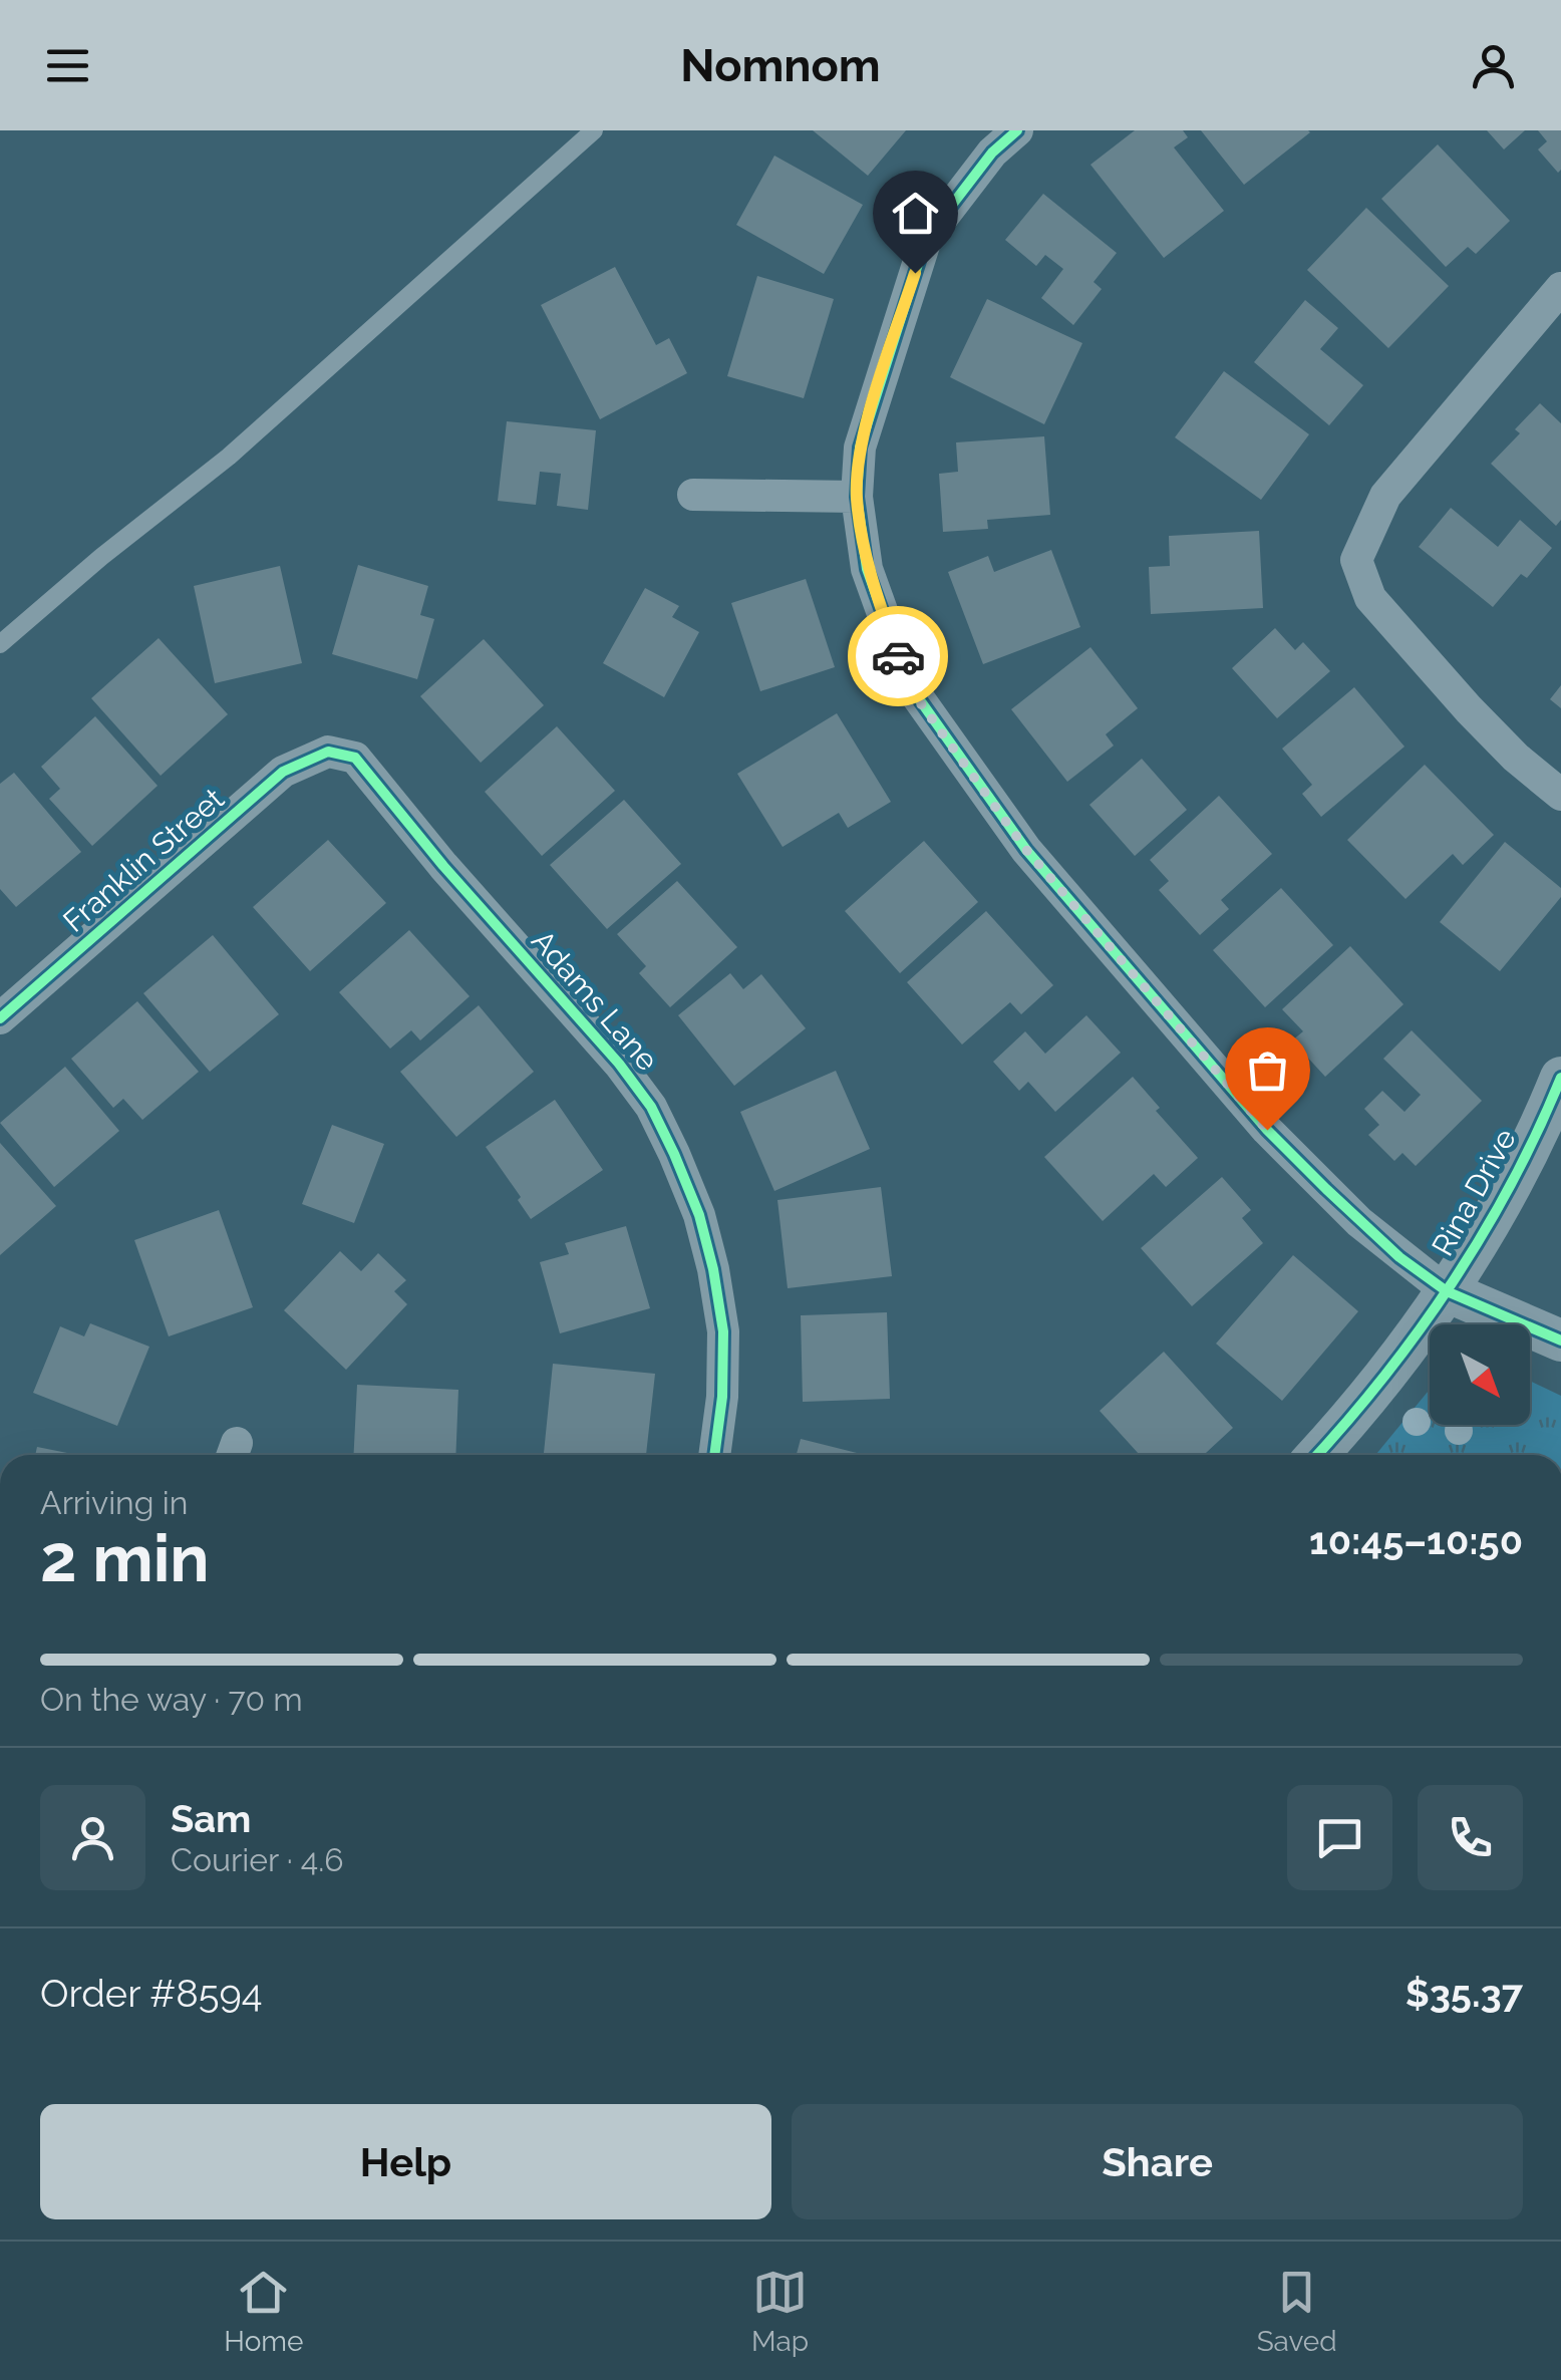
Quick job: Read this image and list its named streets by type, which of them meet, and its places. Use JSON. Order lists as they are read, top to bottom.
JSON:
{
  "streets": {
    "street": ["Franklin Street", "Adams Lane", "Rina Drive"]
  },
  "crossings": [
    ["Franklin Street", "Adams Lane"]
  ],
  "north": "bottom right",
  "page": {
    "header": "Nomnom",
    "heading": ["2 min", "Arriving in", "10:45–10:50"],
    "panel": [
      "Sam",
      "Courier · 4.6",
      "Order #8594",
      "$35.37"
    ],
    "bar": "On the way · 70 m",
    "buttons": ["Help", "Share"],
    "tabs": ["Home", "Map", "Saved"]
  }
}
